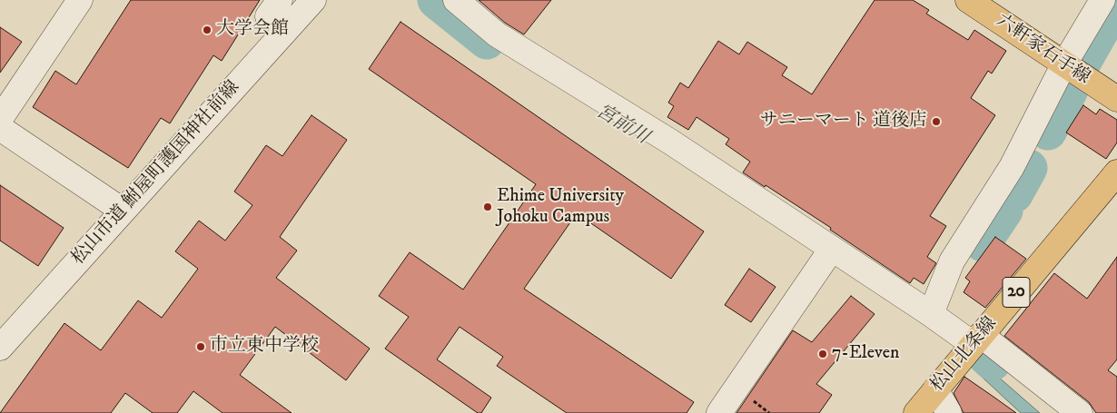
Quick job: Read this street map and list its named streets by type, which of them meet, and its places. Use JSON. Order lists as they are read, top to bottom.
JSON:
{
  "streets": {
    "main road": ["六軒家石手線", "20", "松山北条線"],
    "street": ["松山市道 鮒屋町護国神社前線"]
  },
  "water": ["宮前川"],
  "places": [
    "大学会館",
    "サニーマート 道後店",
    "Ehime University Johoku Campus",
    "市立東中学校",
    "7-Eleven"
  ]
}
